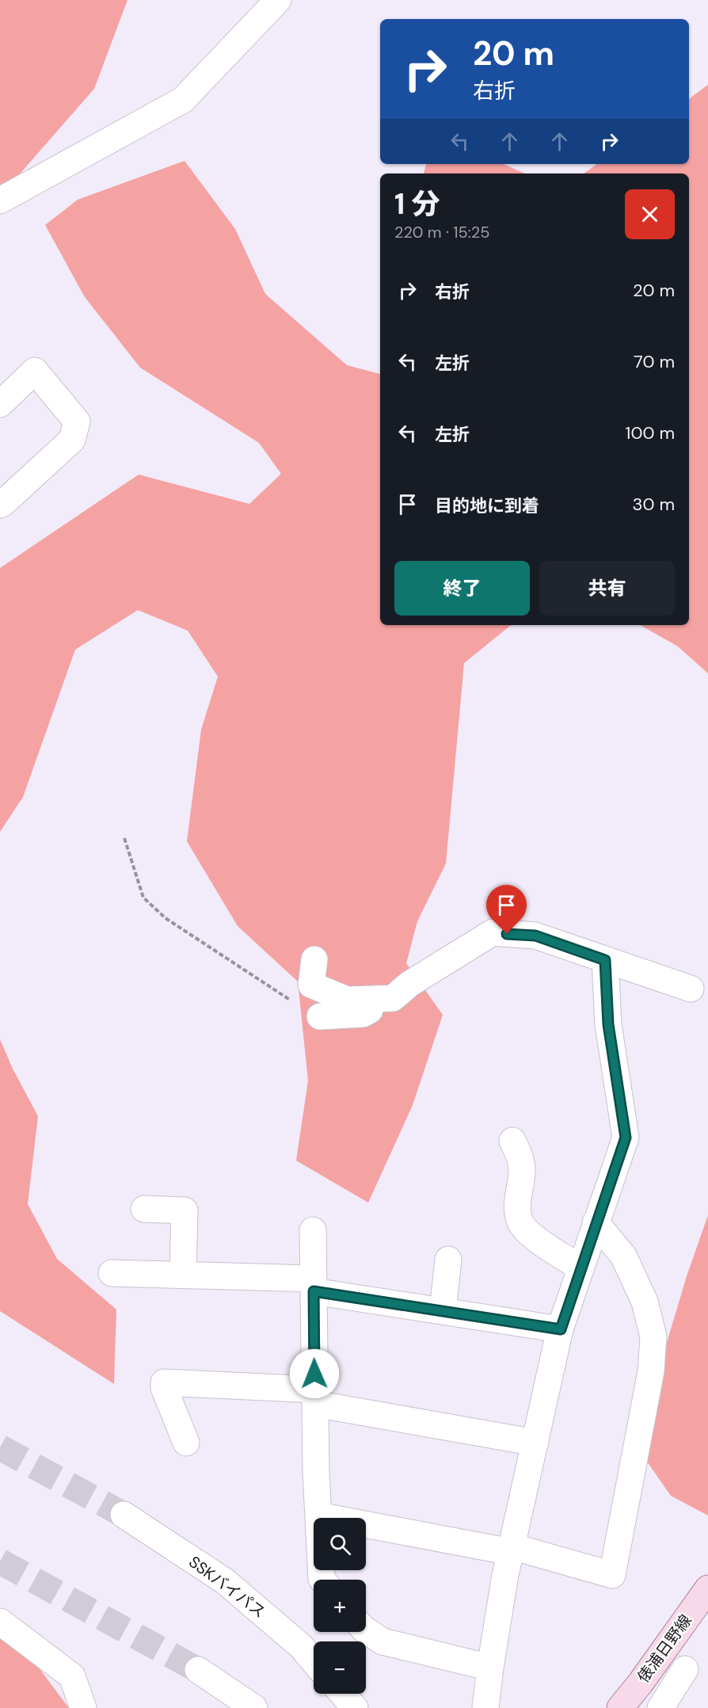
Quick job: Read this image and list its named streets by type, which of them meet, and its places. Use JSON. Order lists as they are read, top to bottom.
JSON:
{
  "streets": {
    "main road": ["俵浦日野線"],
    "street": ["SSKバイパス"]
  },
  "page": {
    "turn": ["20 m", "右折"],
    "heading": ["1 分", "220 m · 15:25"],
    "list": [
      {
        "name": "右折",
        "value": "20 m"
      },
      {
        "name": "左折",
        "value": "70 m"
      },
      {
        "name": "左折",
        "value": "100 m"
      },
      {
        "name": "目的地に到着",
        "value": "30 m"
      }
    ],
    "buttons": ["終了", "共有"],
    "map_buttons": ["+", "−"]
  }
}
